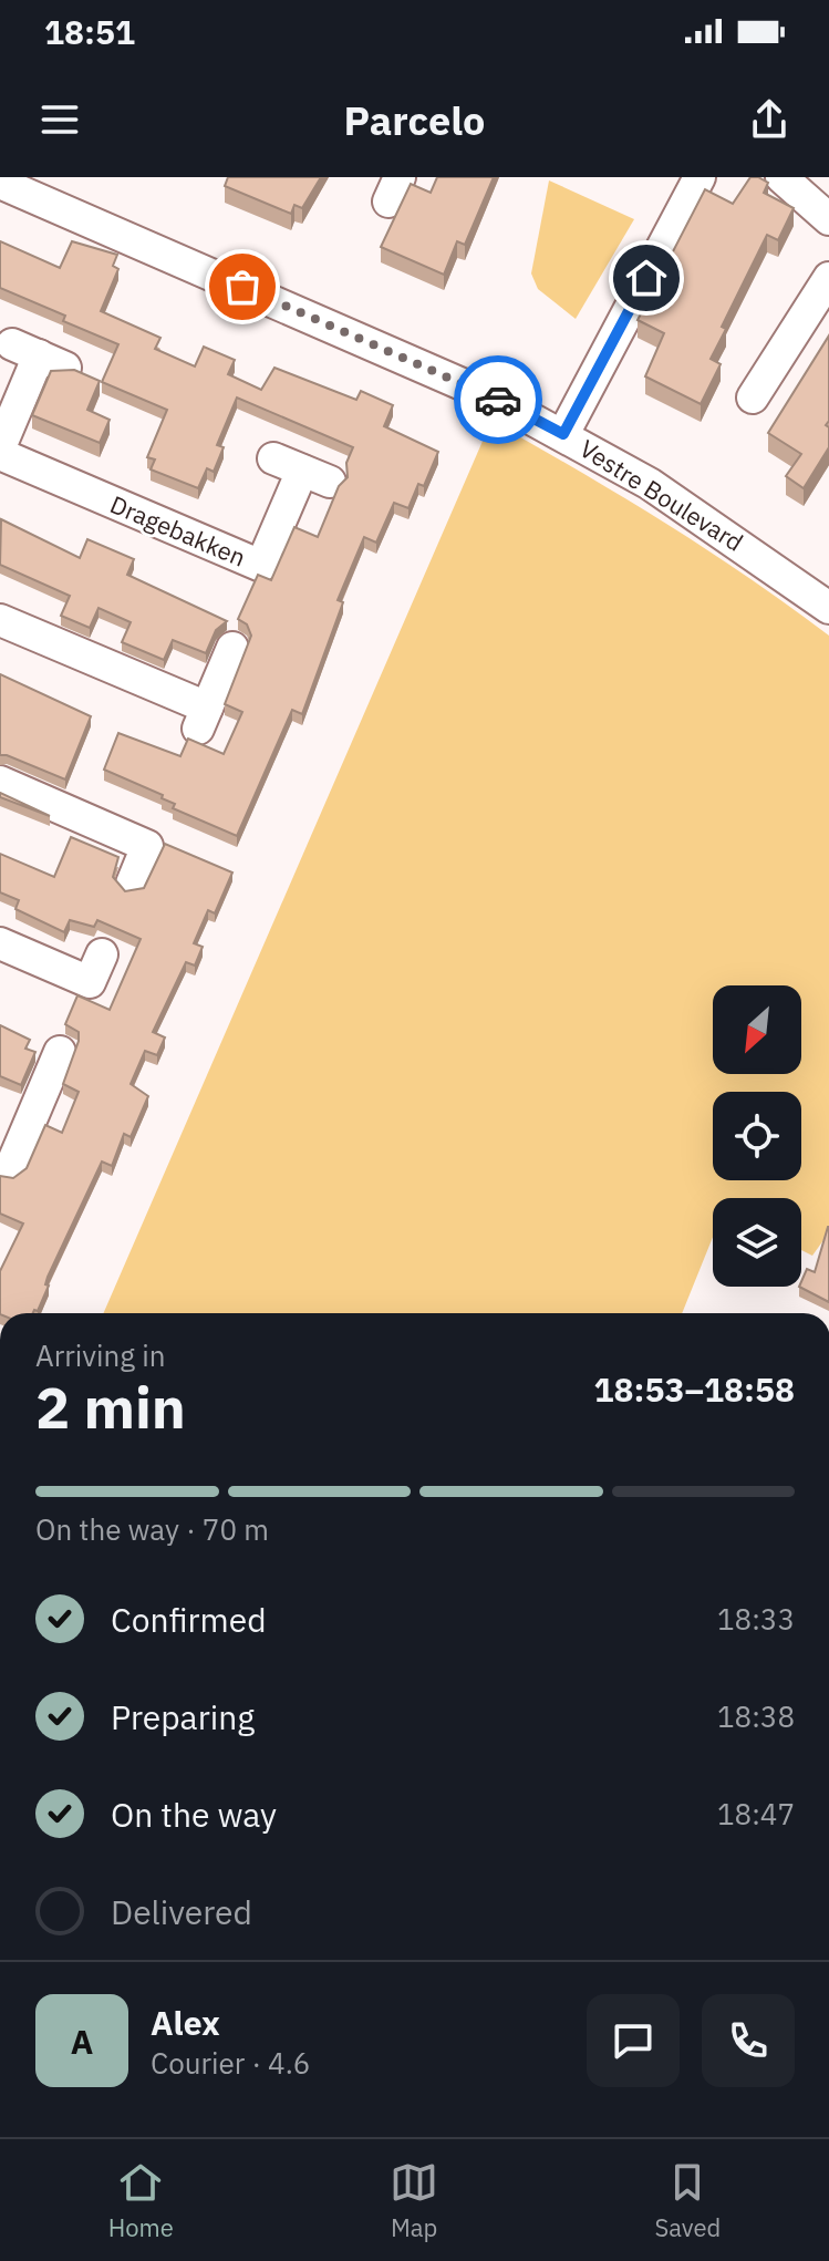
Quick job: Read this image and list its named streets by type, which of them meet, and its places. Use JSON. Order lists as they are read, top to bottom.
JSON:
{
  "streets": {
    "street": ["Vestre Boulevard", "Dragebakken"]
  },
  "north": "bottom left",
  "page": {
    "status": "18:51",
    "header": "Parcelo",
    "heading": ["2 min", "Arriving in", "18:53–18:58"],
    "panel": ["Alex", "Courier · 4.6"],
    "bar": "On the way · 70 m",
    "list": [
      ["Confirmed", "18:33"],
      ["Preparing", "18:38"],
      ["On the way", "18:47"],
      "Delivered"
    ],
    "round": "A",
    "tabs": ["Home", "Map", "Saved"]
  }
}
